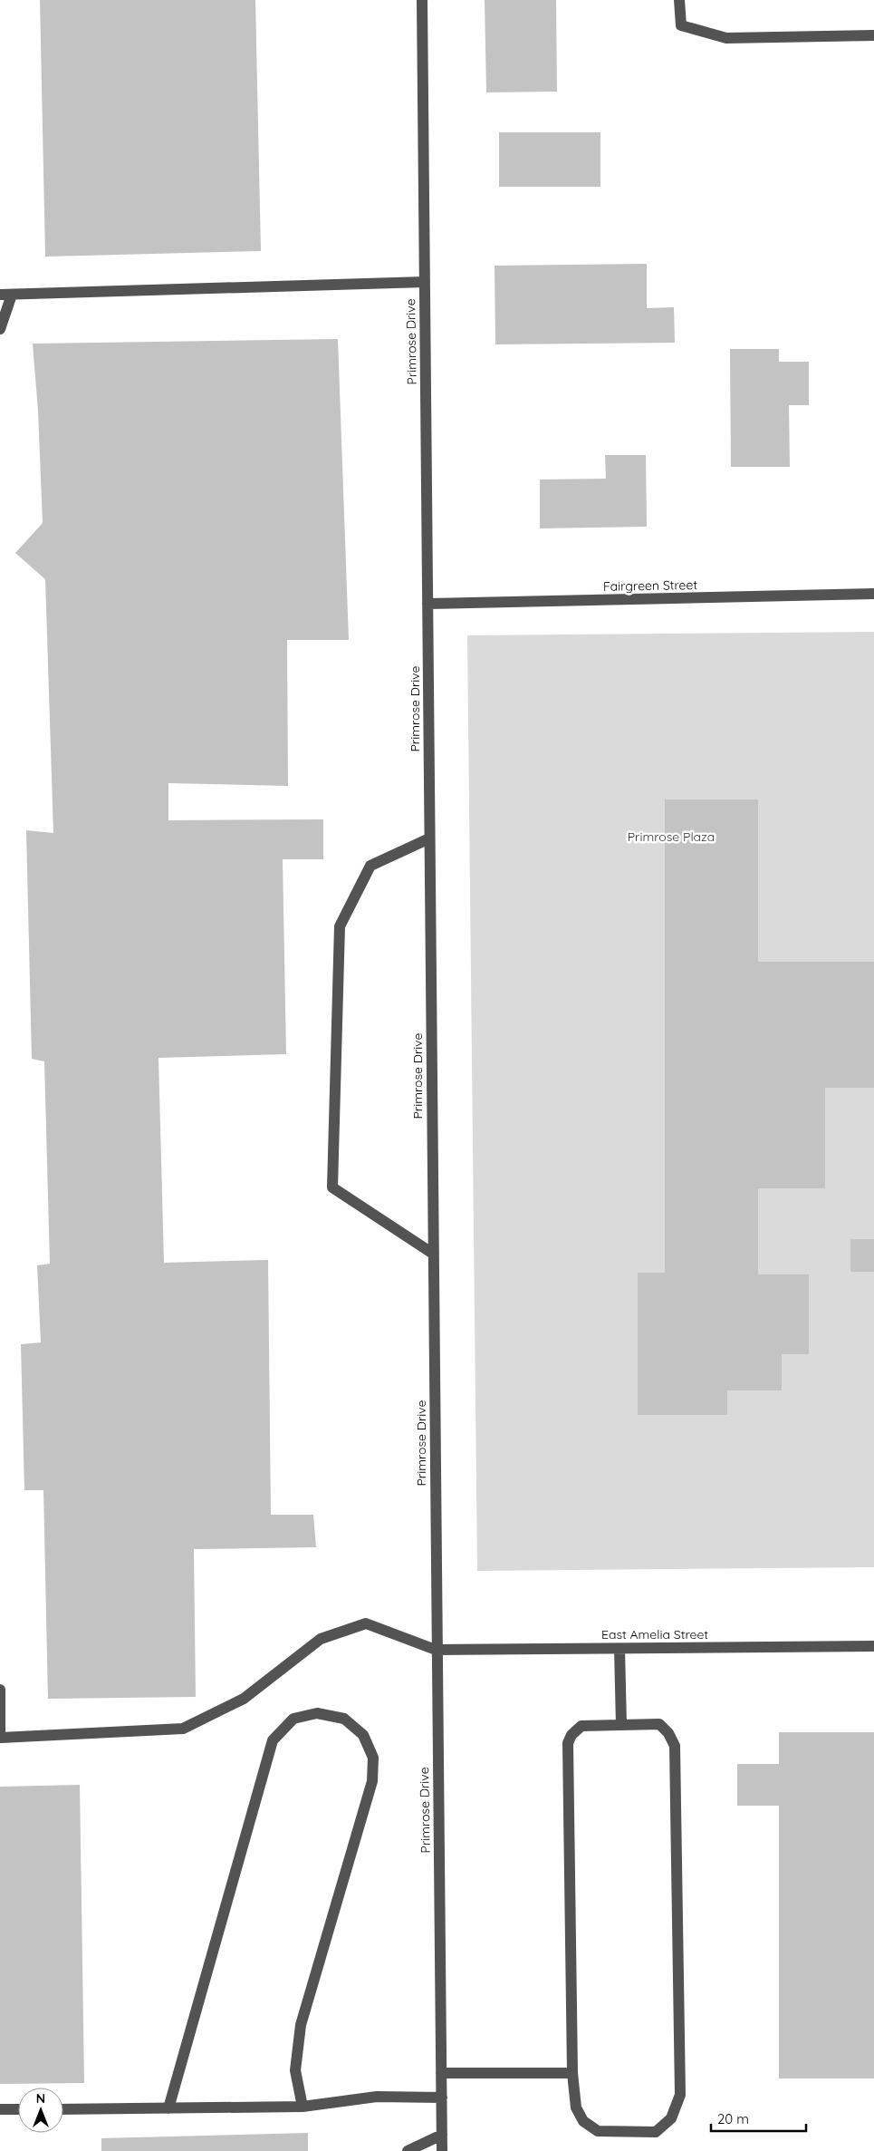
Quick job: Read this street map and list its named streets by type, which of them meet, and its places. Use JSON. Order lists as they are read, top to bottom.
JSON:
{
  "streets": {
    "street": ["Primrose Drive", "Fairgreen Street", "East Amelia Street"]
  },
  "crossings": [
    ["Primrose Drive", "Fairgreen Street"],
    ["Primrose Drive", "East Amelia Street"]
  ],
  "parks": ["Primrose Plaza"],
  "scale_bar": "20 m",
  "north": "top"
}
